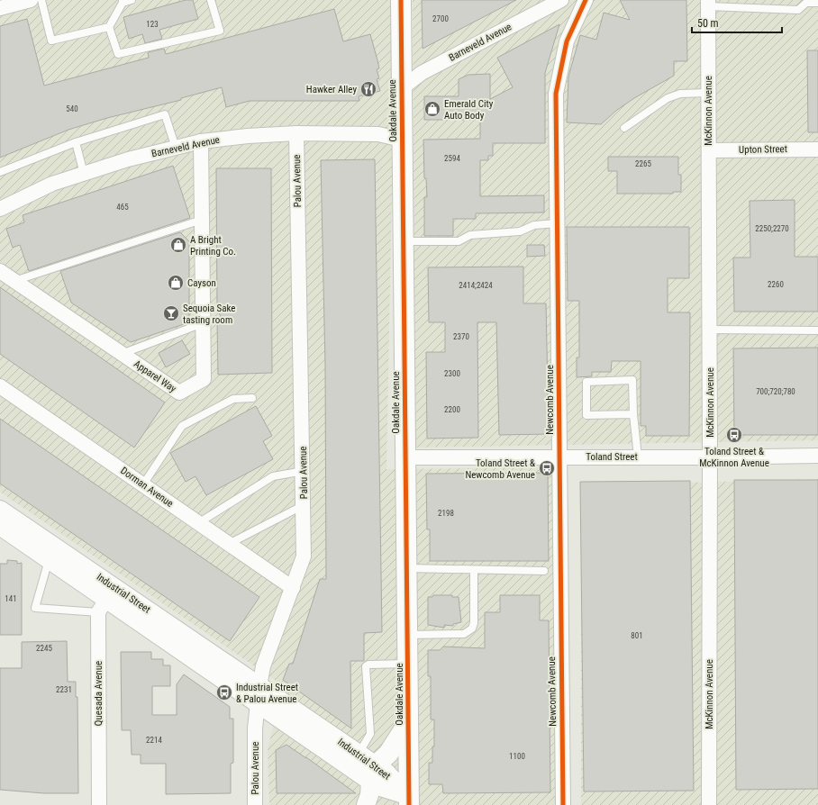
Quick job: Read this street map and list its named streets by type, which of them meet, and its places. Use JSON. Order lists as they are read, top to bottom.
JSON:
{
  "streets": {
    "main road": ["Oakdale Avenue"],
    "street": [
      "Barneveld Avenue",
      "McKinnon Avenue",
      "Upton Street",
      "Palou Avenue",
      "Apparel Way",
      "Newcomb Avenue",
      "Toland Street",
      "Dorman Avenue",
      "Industrial Street",
      "Quesada Avenue"
    ]
  },
  "crossings": [
    ["Barneveld Avenue", "Oakdale Avenue"],
    ["Barneveld Avenue", "Palou Avenue"],
    ["Barneveld Avenue", "Apparel Way"],
    ["Oakdale Avenue", "Toland Street"],
    ["Oakdale Avenue", "Industrial Street"],
    ["McKinnon Avenue", "Upton Street"],
    ["McKinnon Avenue", "Toland Street"],
    ["Palou Avenue", "Dorman Avenue"],
    ["Palou Avenue", "Industrial Street"],
    ["Newcomb Avenue", "Toland Street"],
    ["Industrial Street", "Quesada Avenue"]
  ],
  "places": {
    "restaurant": ["Hawker Alley"],
    "shop": ["Emerald City Auto Body", "A Bright Printing Co.", "Cayson"],
    "bar": ["Sequoia Sake tasting room"],
    "bus stop": ["Toland Street & McKinnon Avenue", "Toland Street & Newcomb Avenue", "Industrial Street & Palou Avenue"]
  },
  "house_numbers": [
    "2700",
    "123",
    "540",
    "2594",
    "2265",
    "465",
    "2250;2270",
    "2260",
    "2414;2424",
    "2370",
    "2300",
    "700;720;780",
    "2200",
    "2198",
    "141",
    "801",
    "2245",
    "2231",
    "2214",
    "1100"
  ],
  "scale_bar": "50 m"
}
